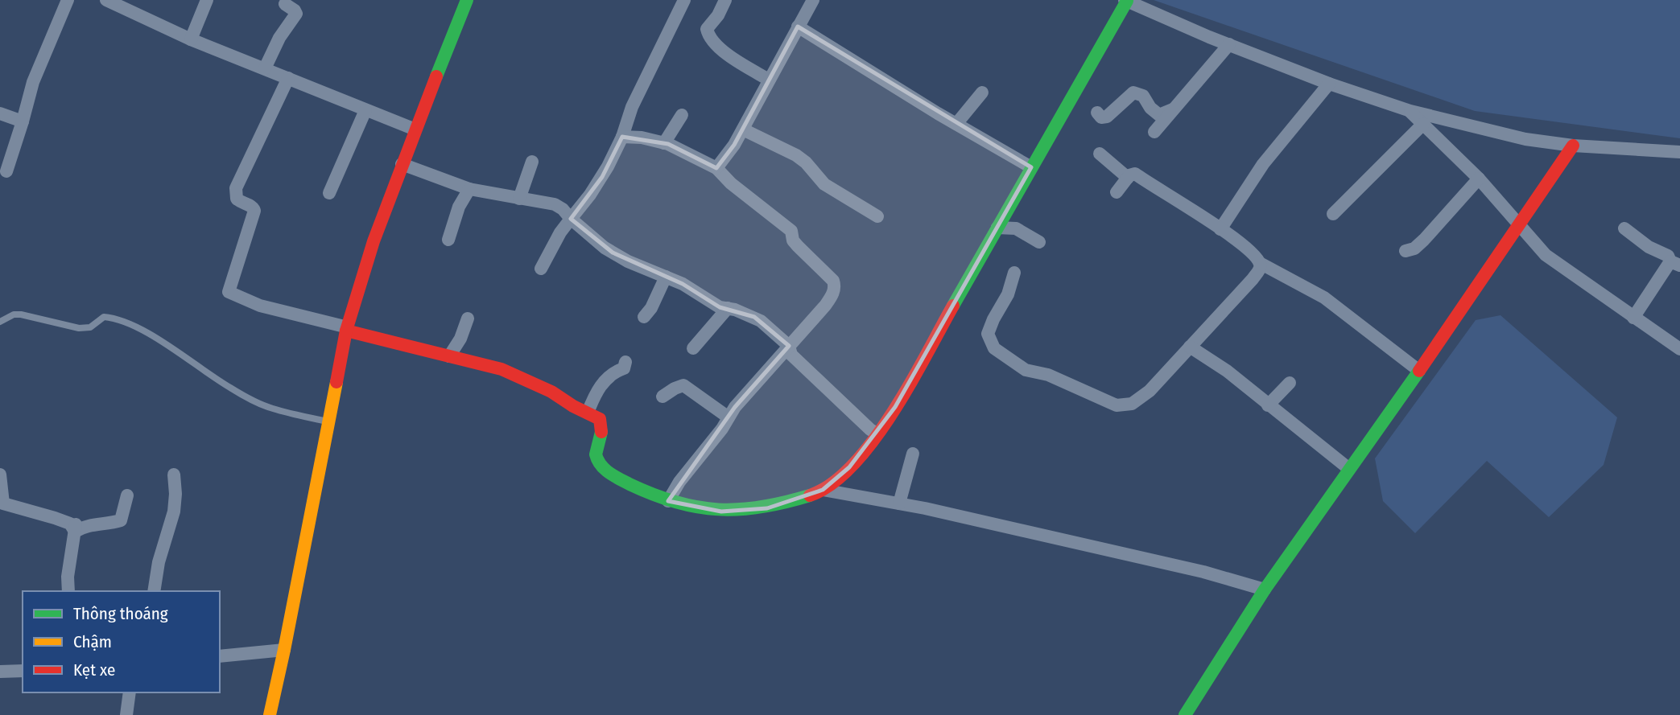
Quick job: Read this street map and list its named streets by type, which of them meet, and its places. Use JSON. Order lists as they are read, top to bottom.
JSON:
{
  "legend": ["Thông thoáng", "Chậm", "Kẹt xe"]
}
